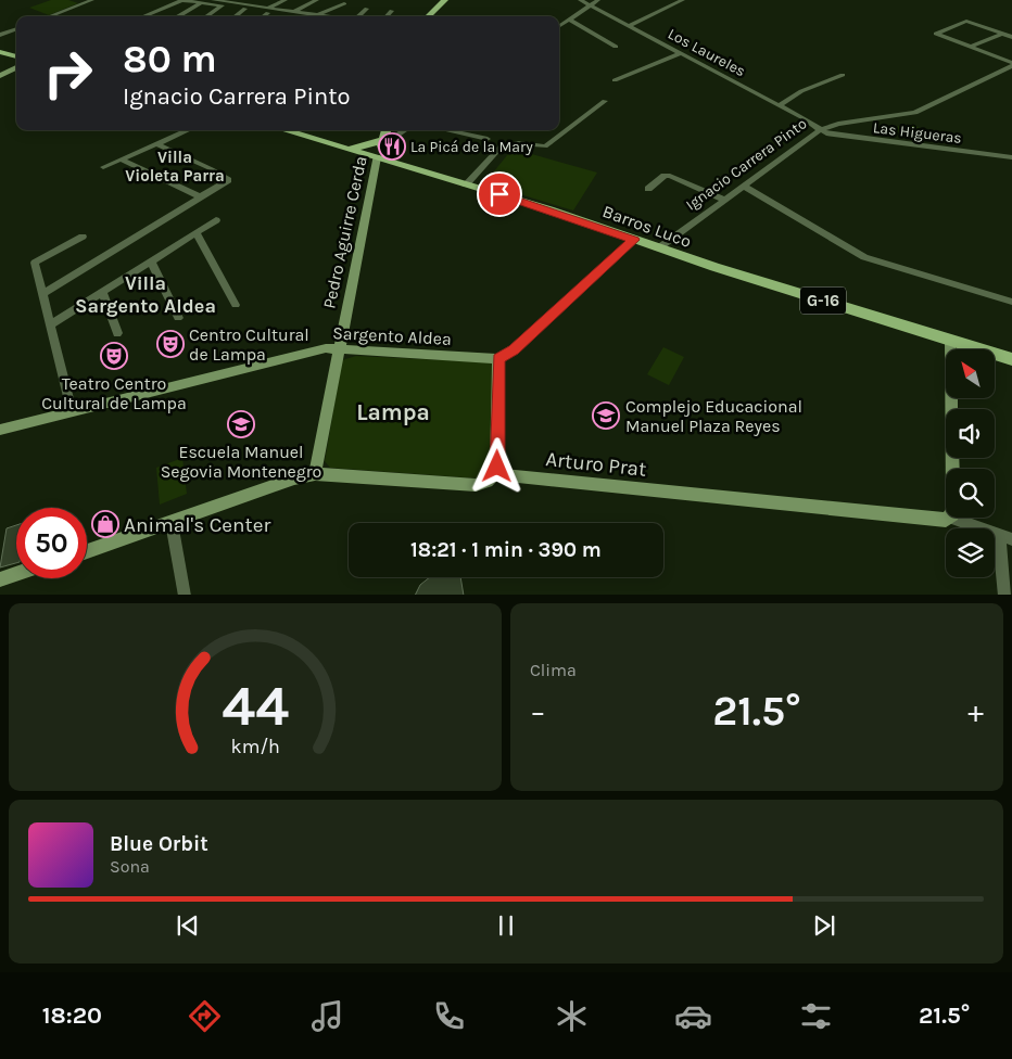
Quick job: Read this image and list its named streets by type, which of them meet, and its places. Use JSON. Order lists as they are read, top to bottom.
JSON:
{
  "streets": {
    "main road": [
      "Barros Luco",
      "Pedro Aguirre Cerda",
      "G-16",
      "Sargento Aldea",
      "Arturo Prat"
    ],
    "street": ["Los Laureles", "Las Higueras", "Ignacio Carrera Pinto"]
  },
  "crossings": [
    ["Los Laureles", "Las Higueras"],
    ["Los Laureles", "Ignacio Carrera Pinto"],
    ["Las Higueras", "Ignacio Carrera Pinto"],
    ["Ignacio Carrera Pinto", "Barros Luco"],
    ["Barros Luco", "Pedro Aguirre Cerda"],
    ["Pedro Aguirre Cerda", "Sargento Aldea"],
    ["Pedro Aguirre Cerda", "Arturo Prat"]
  ],
  "districts": ["Villa Violeta Parra", "Villa Sargento Aldea", "Lampa"],
  "places": {
    "restaurant": ["La Picá de la Mary"],
    "theatre": ["Centro Cultural de Lampa", "Teatro Centro Cultural de Lampa"],
    "school or university": ["Complejo Educacional Manuel Plaza Reyes", "Escuela Manuel Segovia Montenegro"],
    "shop": ["Animal's Center"]
  },
  "north": "top left",
  "page": {
    "turn": ["80 m", "Ignacio Carrera Pinto"],
    "limit": "50",
    "trip": "18:21 · 1 min · 390 m",
    "tile": "Clima",
    "heat": ["−", "21.5°", "+"],
    "song": ["Blue Orbit", "Sona"],
    "tabs": ["18:20", "21.5°"],
    "gauge": ["44", "km/h"]
  }
}
